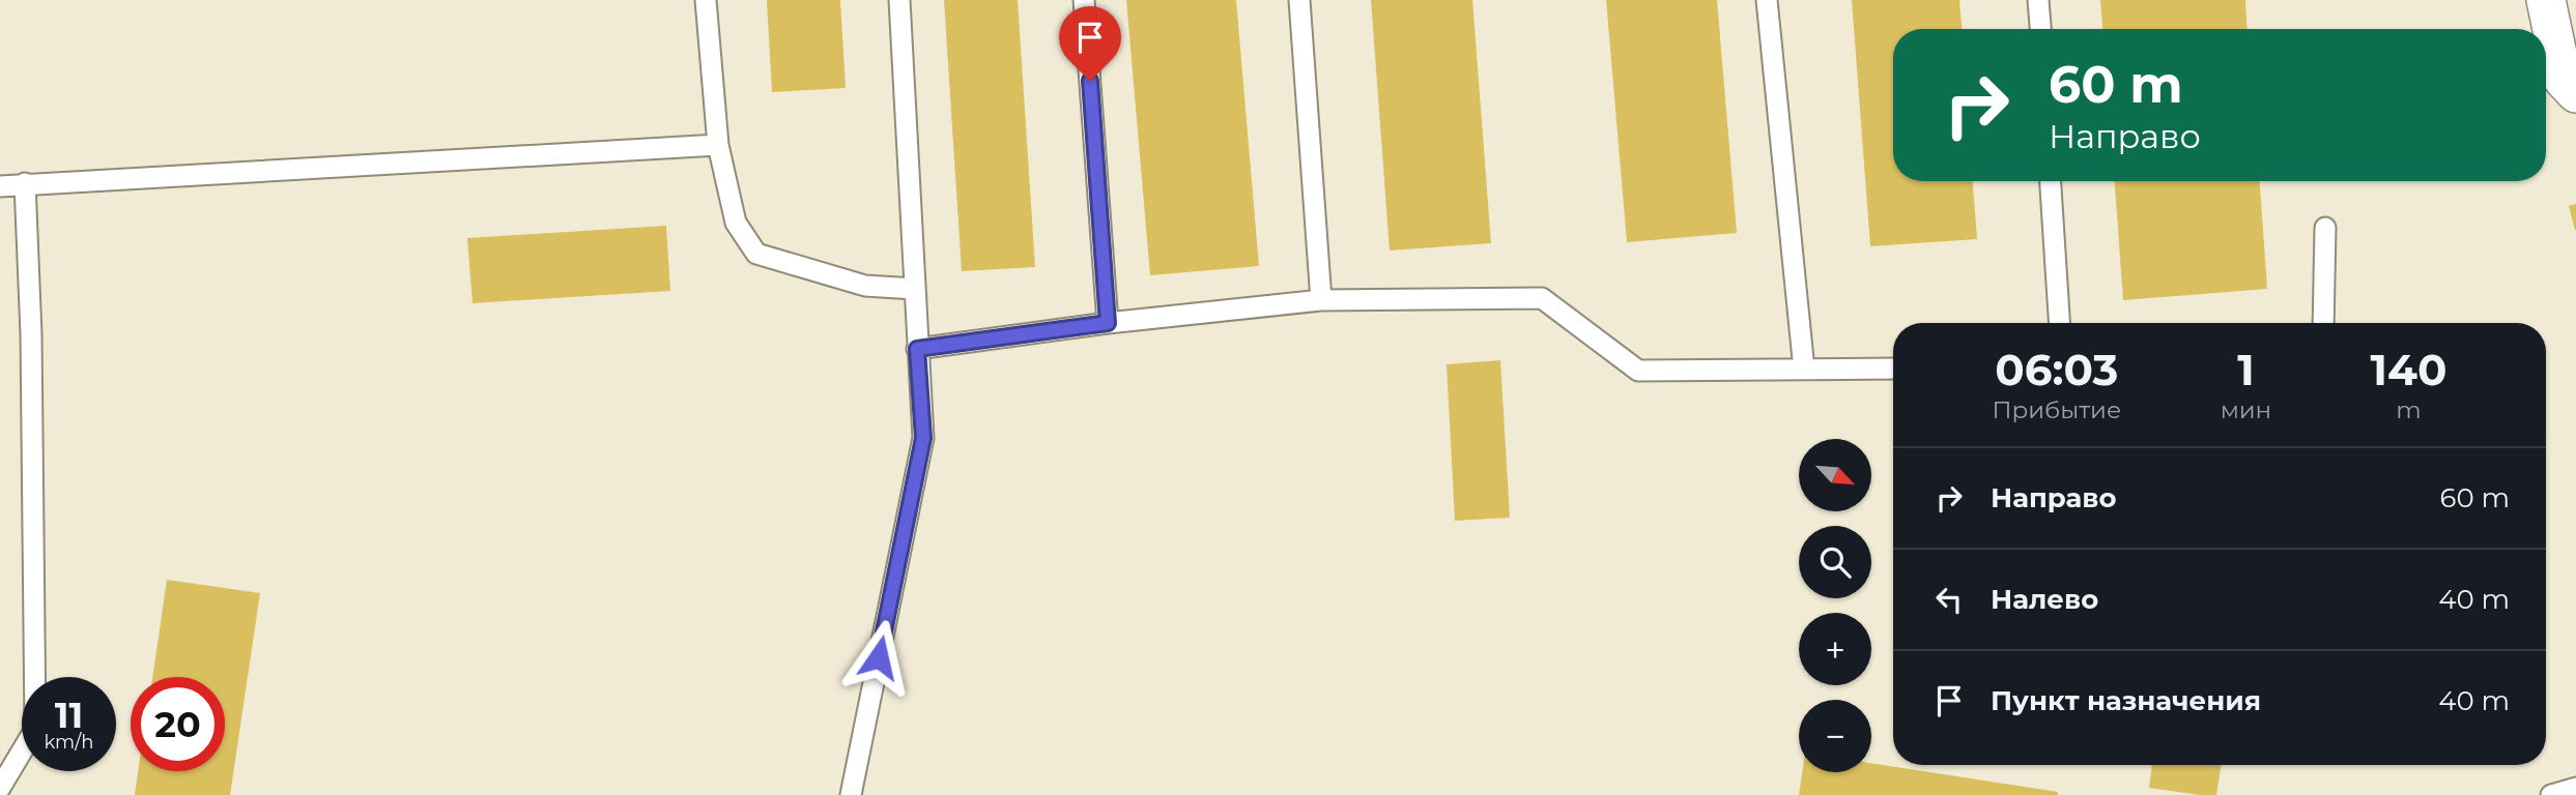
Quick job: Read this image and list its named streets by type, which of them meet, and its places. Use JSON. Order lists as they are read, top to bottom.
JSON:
{
  "north": "bottom right",
  "page": {
    "turn": ["60 m", "Направо"],
    "eta": [
      "06:03",
      "Прибытие",
      "1",
      "мин",
      "140",
      "m"
    ],
    "map_buttons": ["+", "−"],
    "list": [
      {
        "name": "Направо",
        "value": "60 m"
      },
      {
        "name": "Налево",
        "value": "40 m"
      },
      {
        "name": "Пункт назначения",
        "value": "40 m"
      }
    ],
    "speed": "11 km/h",
    "limit": "20"
  }
}
